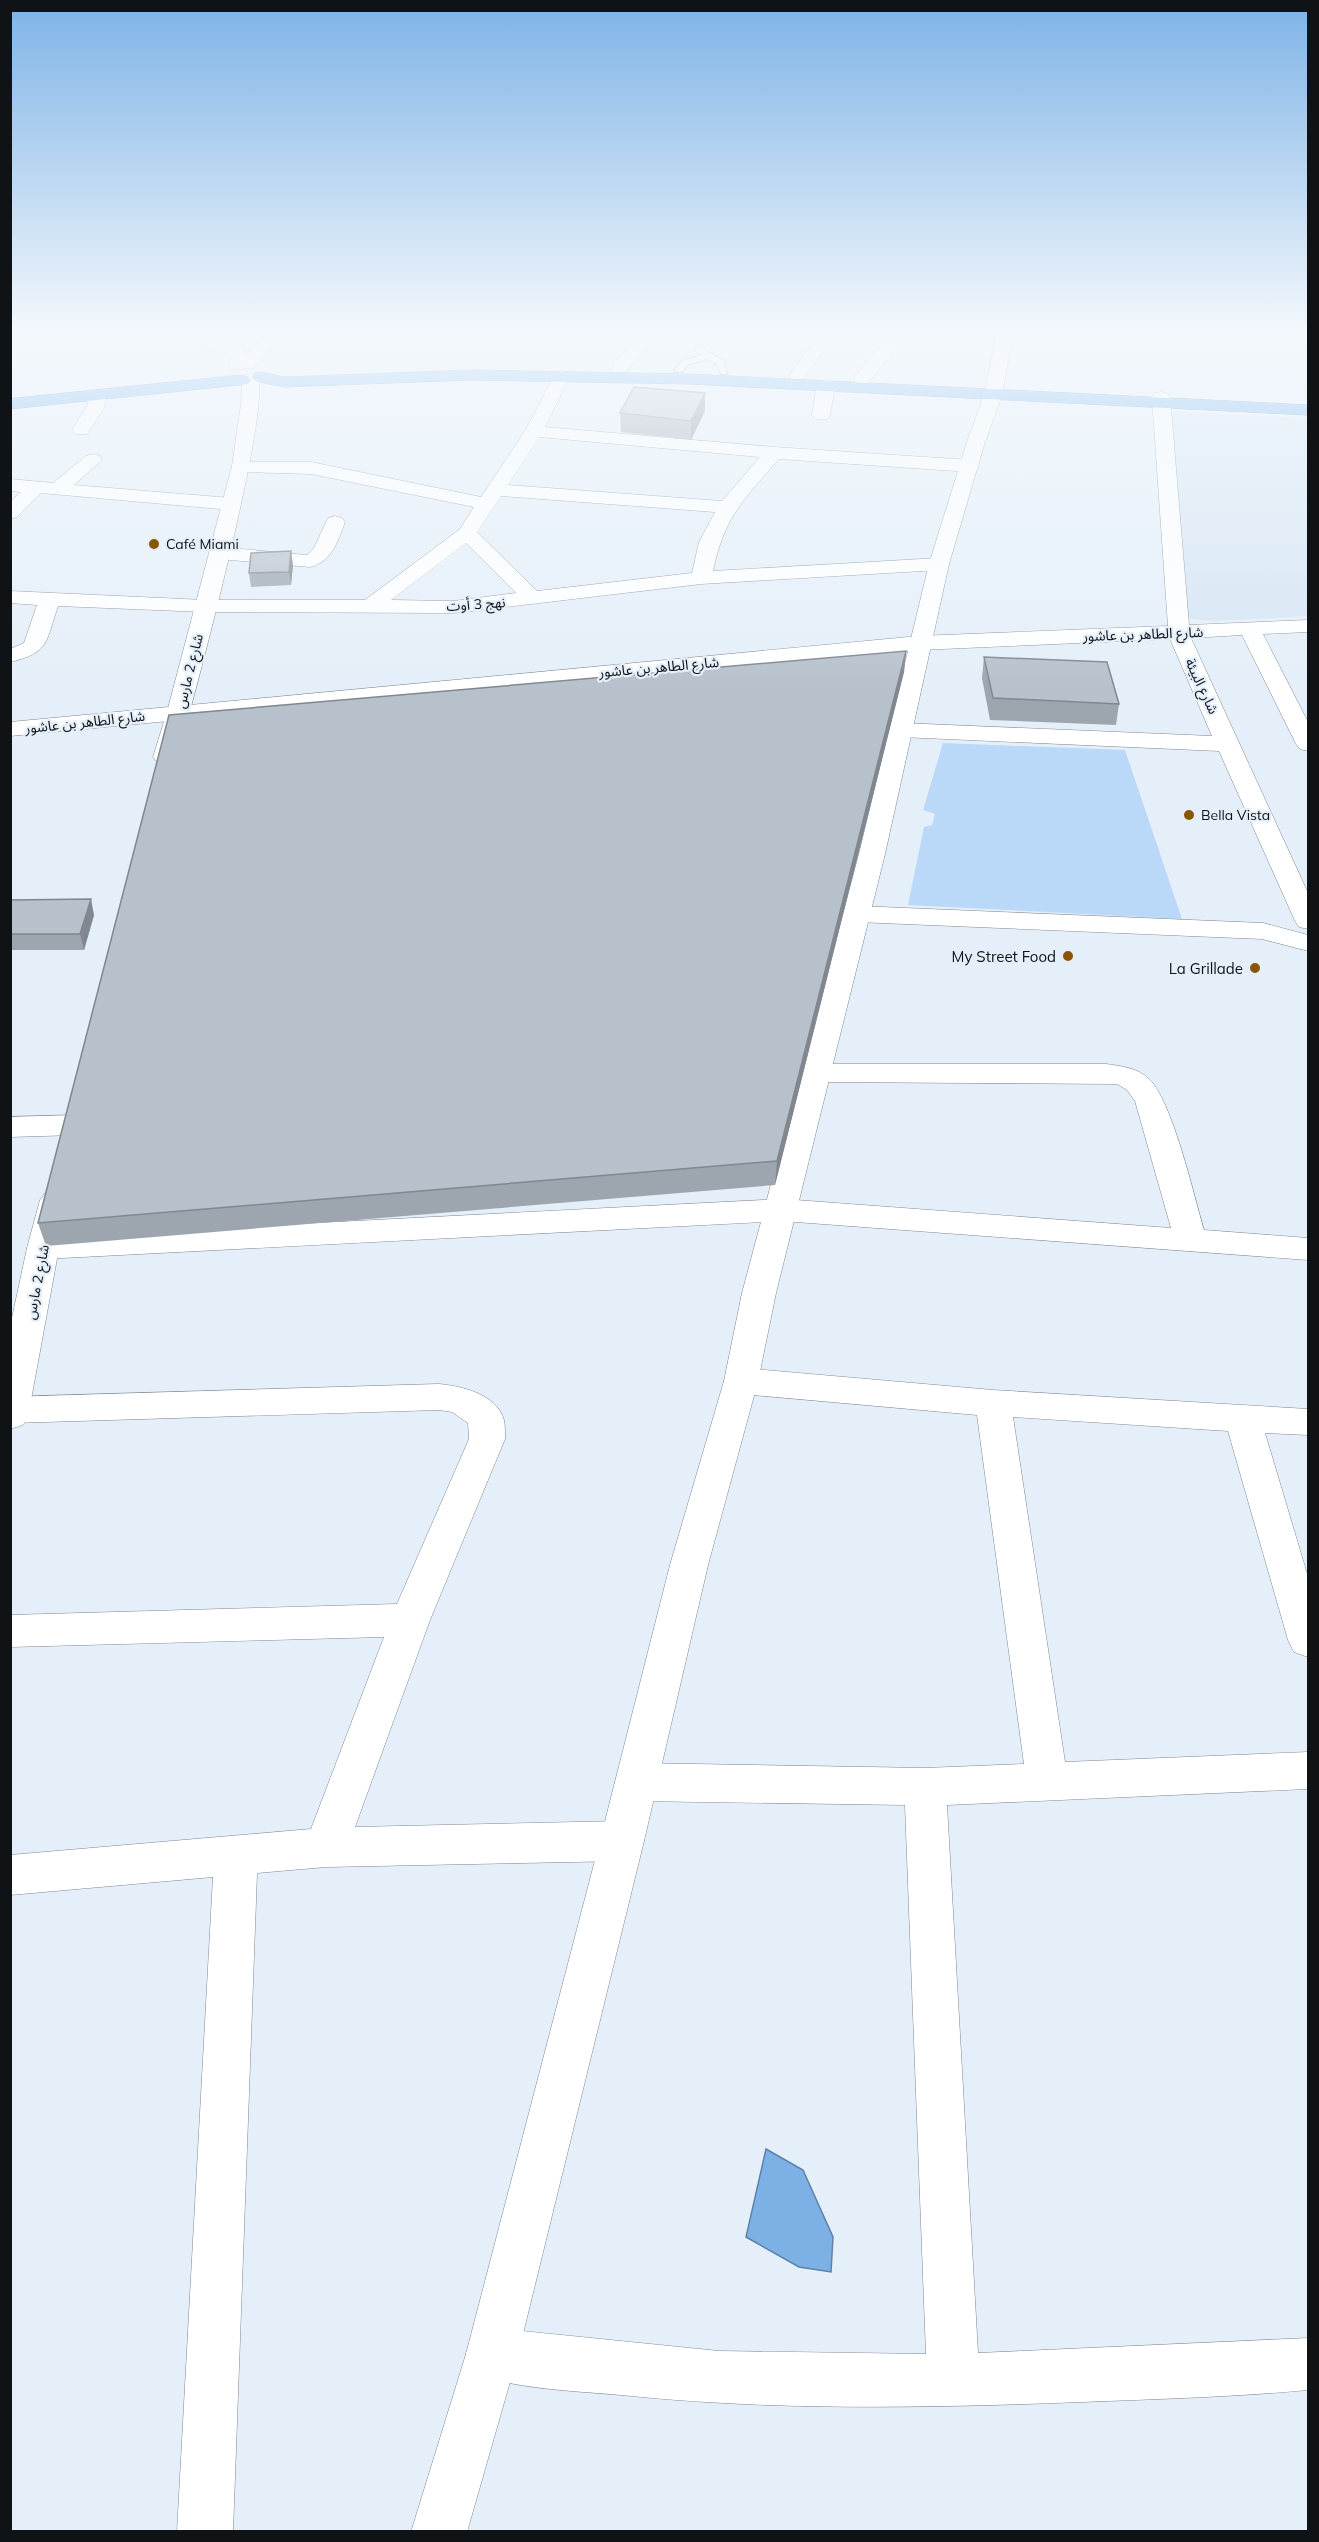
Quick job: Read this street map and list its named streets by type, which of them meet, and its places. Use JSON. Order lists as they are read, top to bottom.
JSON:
{
  "streets": {
    "street": [
      "نهج 3 أوت",
      "شارع الطاهر بن عاشور",
      "شارع 2 مارس",
      "شارع البيئة"
    ]
  },
  "crossings": [
    ["نهج 3 أوت", "شارع 2 مارس"],
    ["شارع الطاهر بن عاشور", "شارع 2 مارس"],
    ["شارع الطاهر بن عاشور", "شارع البيئة"]
  ],
  "places": [
    "Café Miami",
    "Bella Vista",
    "My Street Food",
    "La Grillade"
  ]
}
